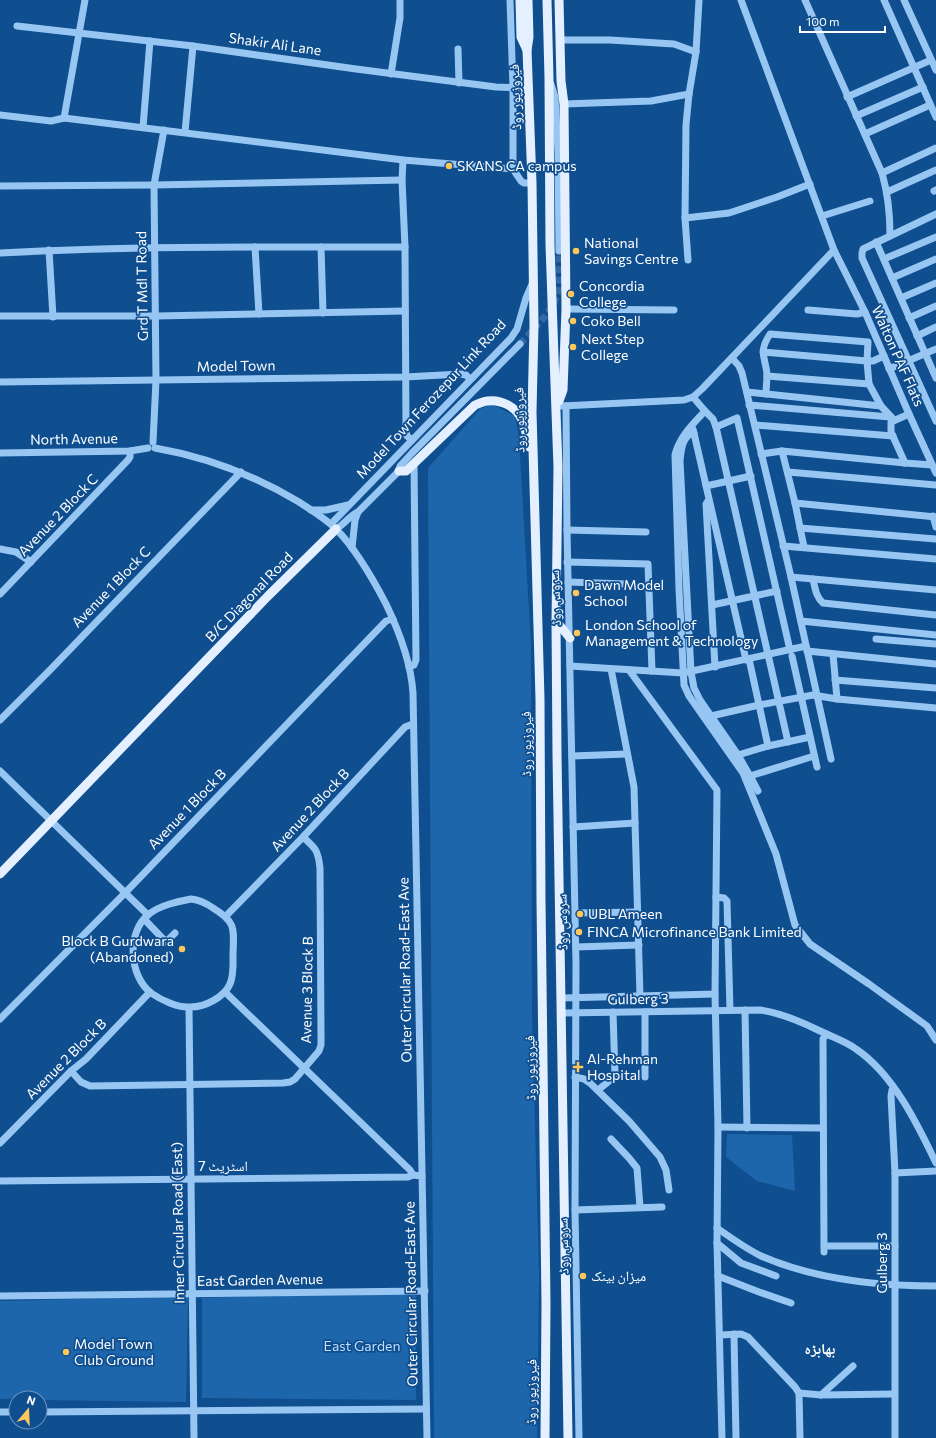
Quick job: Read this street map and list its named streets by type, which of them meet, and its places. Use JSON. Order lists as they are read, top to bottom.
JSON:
{
  "streets": {
    "main road": ["فیروزپور روڈ", "B/C Diagonal Road"],
    "street": [
      "Shakir Ali Lane",
      "Grd T Mdl T Road",
      "Walton PAF Flats",
      "Model Town",
      "Model Town Ferozepur Link Road",
      "North Avenue",
      "Avenue 2 Block C",
      "Avenue 1 Block C",
      "سروس روڈ",
      "Avenue 1 Block B",
      "Avenue 2 Block B",
      "Outer Circular Road-East Ave",
      "Avenue 3 Block B",
      "Gulberg 3",
      "اسٹریٹ 7",
      "Inner Circular Road (East)",
      "East Garden Avenue"
    ]
  },
  "crossings": [
    ["Shakir Ali Lane", "فیروزپور روڈ"],
    ["فیروزپور روڈ", "Model Town Ferozepur Link Road"],
    ["Grd T Mdl T Road", "Model Town"],
    ["Grd T Mdl T Road", "North Avenue"],
    ["Grd T Mdl T Road", "Outer Circular Road-East Ave"],
    ["Model Town", "Model Town Ferozepur Link Road"],
    ["Model Town Ferozepur Link Road", "B/C Diagonal Road"],
    ["Model Town Ferozepur Link Road", "Outer Circular Road-East Ave"],
    ["North Avenue", "Avenue 2 Block C"],
    ["North Avenue", "Outer Circular Road-East Ave"],
    ["Avenue 1 Block C", "Outer Circular Road-East Ave"],
    ["B/C Diagonal Road", "Outer Circular Road-East Ave"],
    ["سروس روڈ", "Gulberg 3"],
    ["Avenue 1 Block B", "Outer Circular Road-East Ave"],
    ["Avenue 2 Block B", "Outer Circular Road-East Ave"],
    ["Avenue 2 Block B", "Avenue 3 Block B"],
    ["Avenue 2 Block B", "Inner Circular Road (East)"],
    ["Outer Circular Road-East Ave", "اسٹریٹ 7"],
    ["Outer Circular Road-East Ave", "East Garden Avenue"],
    ["Avenue 3 Block B", "Inner Circular Road (East)"],
    ["اسٹریٹ 7", "Inner Circular Road (East)"],
    ["Inner Circular Road (East)", "East Garden Avenue"]
  ],
  "districts": ["بھابڑہ"],
  "parks": ["East Garden"],
  "places": {
    "other": [
      "SKANS CA campus",
      "National Savings Centre",
      "Concordia College",
      "Coko Bell",
      "Next Step College",
      "Dawn Model School",
      "London School of Management & Technology",
      "UBL Ameen",
      "FINCA Microfinance Bank Limited",
      "Block B Gurdwara (Abandoned)",
      "میزان بینک",
      "Model Town Club Ground"
    ],
    "health": ["Al-Rehman Hospital"]
  },
  "scale_bar": "100 m",
  "north": "top"
}
